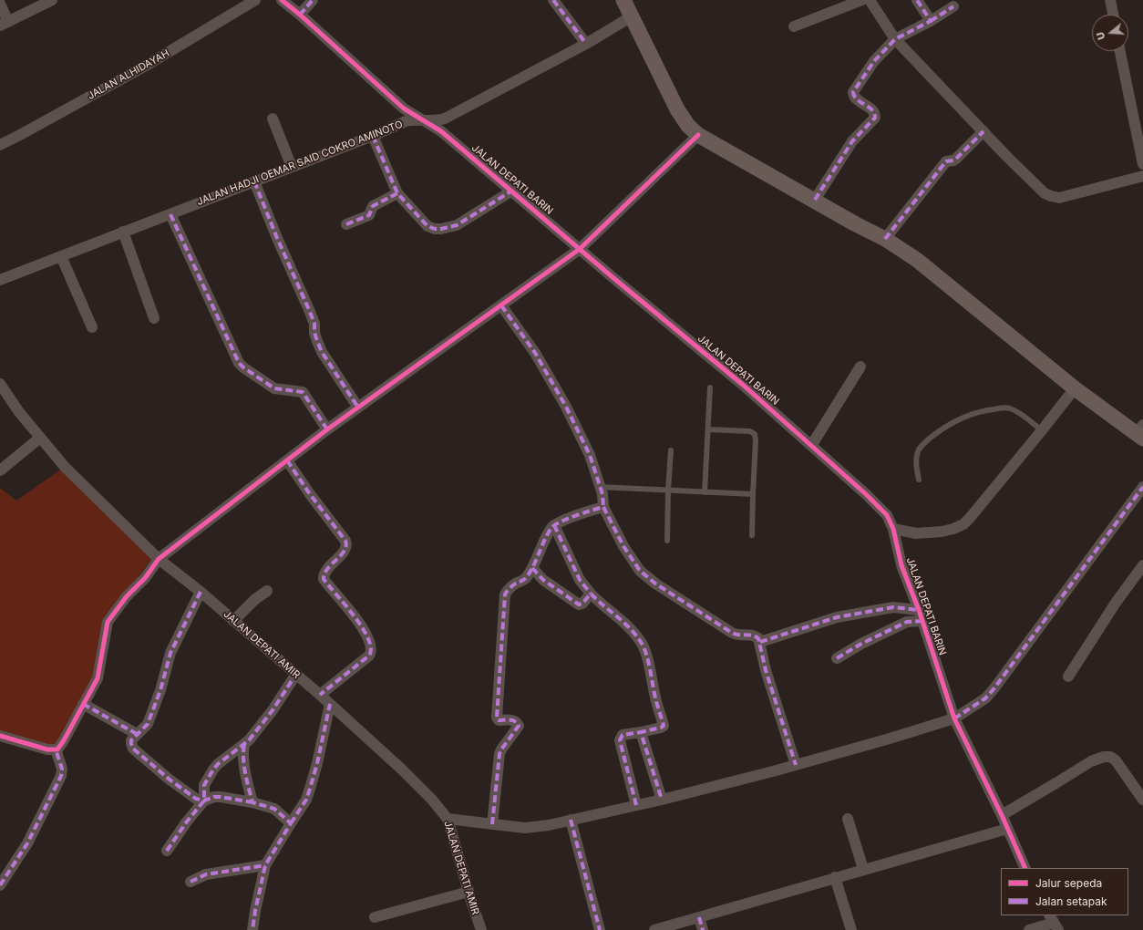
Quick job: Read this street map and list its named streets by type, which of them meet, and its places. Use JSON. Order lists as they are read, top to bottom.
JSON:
{
  "streets": {
    "street": [
      "JALAN ALHIDAYAH",
      "JALAN HADJI OEMAR SAID COKRO AMINOTO",
      "JALAN DEPATI BARIN",
      "JALAN DEPATI AMIR"
    ]
  },
  "crossings": [
    ["JALAN HADJI OEMAR SAID COKRO AMINOTO", "JALAN DEPATI BARIN"]
  ],
  "legend": ["Jalur sepeda", "Jalan setapak"],
  "north": "left"
}
